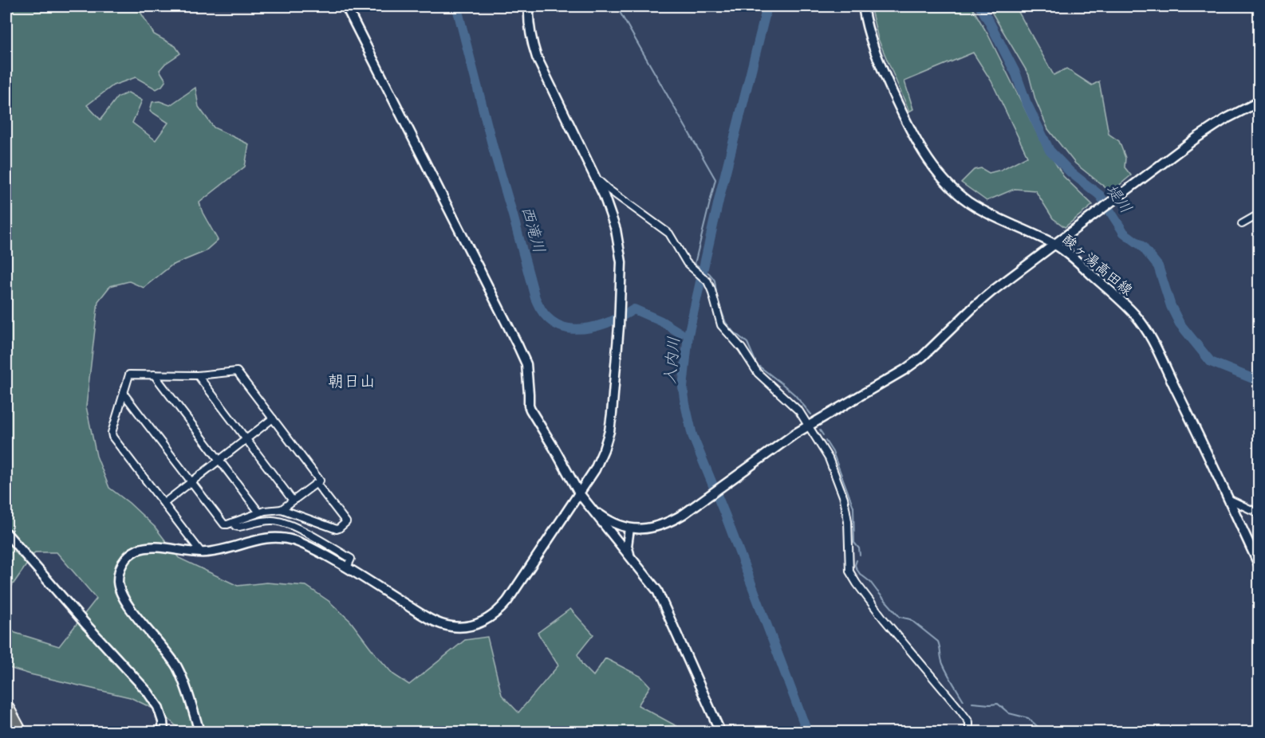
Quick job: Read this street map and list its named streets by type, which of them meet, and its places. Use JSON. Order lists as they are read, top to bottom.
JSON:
{
  "streets": {
    "street": ["酸ヶ湯高田線"]
  },
  "districts": ["朝日山"],
  "water": ["堤川", "西滝川", "入内川"]
}
